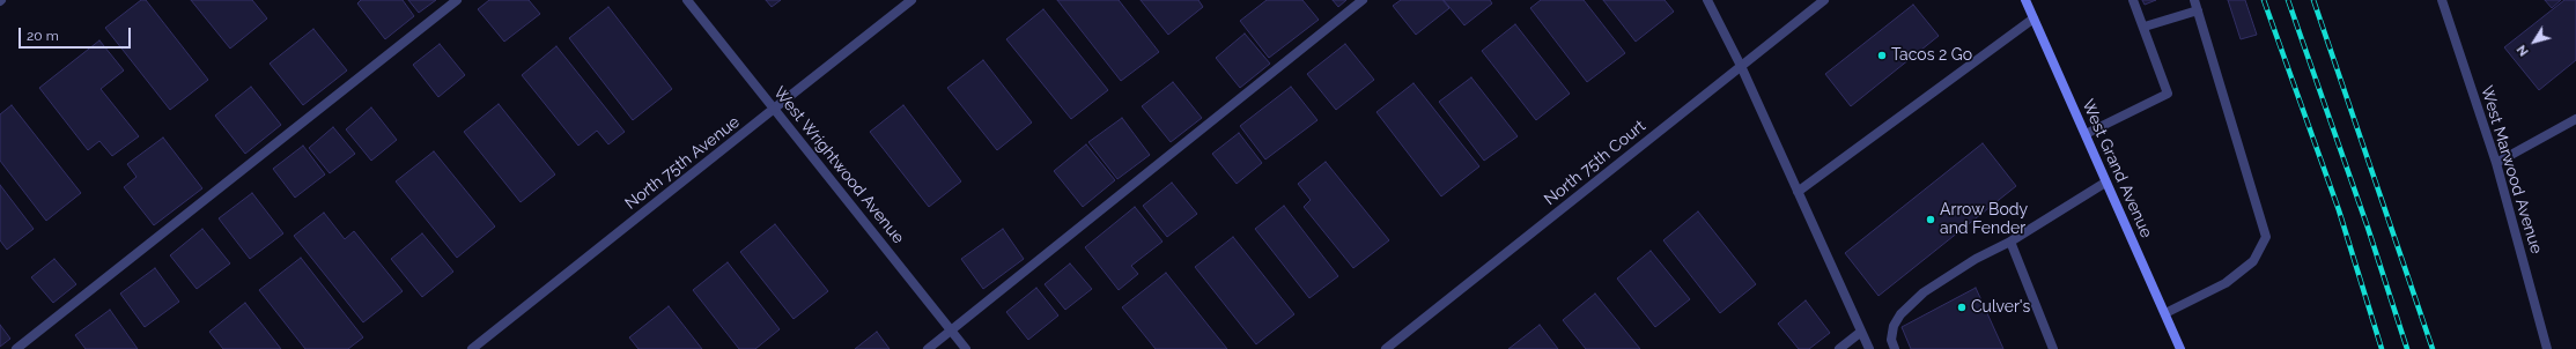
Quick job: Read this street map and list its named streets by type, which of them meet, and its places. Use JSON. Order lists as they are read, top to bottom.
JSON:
{
  "streets": {
    "main road": ["West Grand Avenue"],
    "street": [
      "North 75th Avenue",
      "North 75th Court",
      "West Wrightwood Avenue",
      "West Marwood Avenue"
    ]
  },
  "crossings": [
    ["North 75th Avenue", "West Wrightwood Avenue"]
  ],
  "places": ["Tacos 2 Go", "Arrow Body and Fender", "Culver's"],
  "scale_bar": "20 m",
  "north": "bottom left"
}
